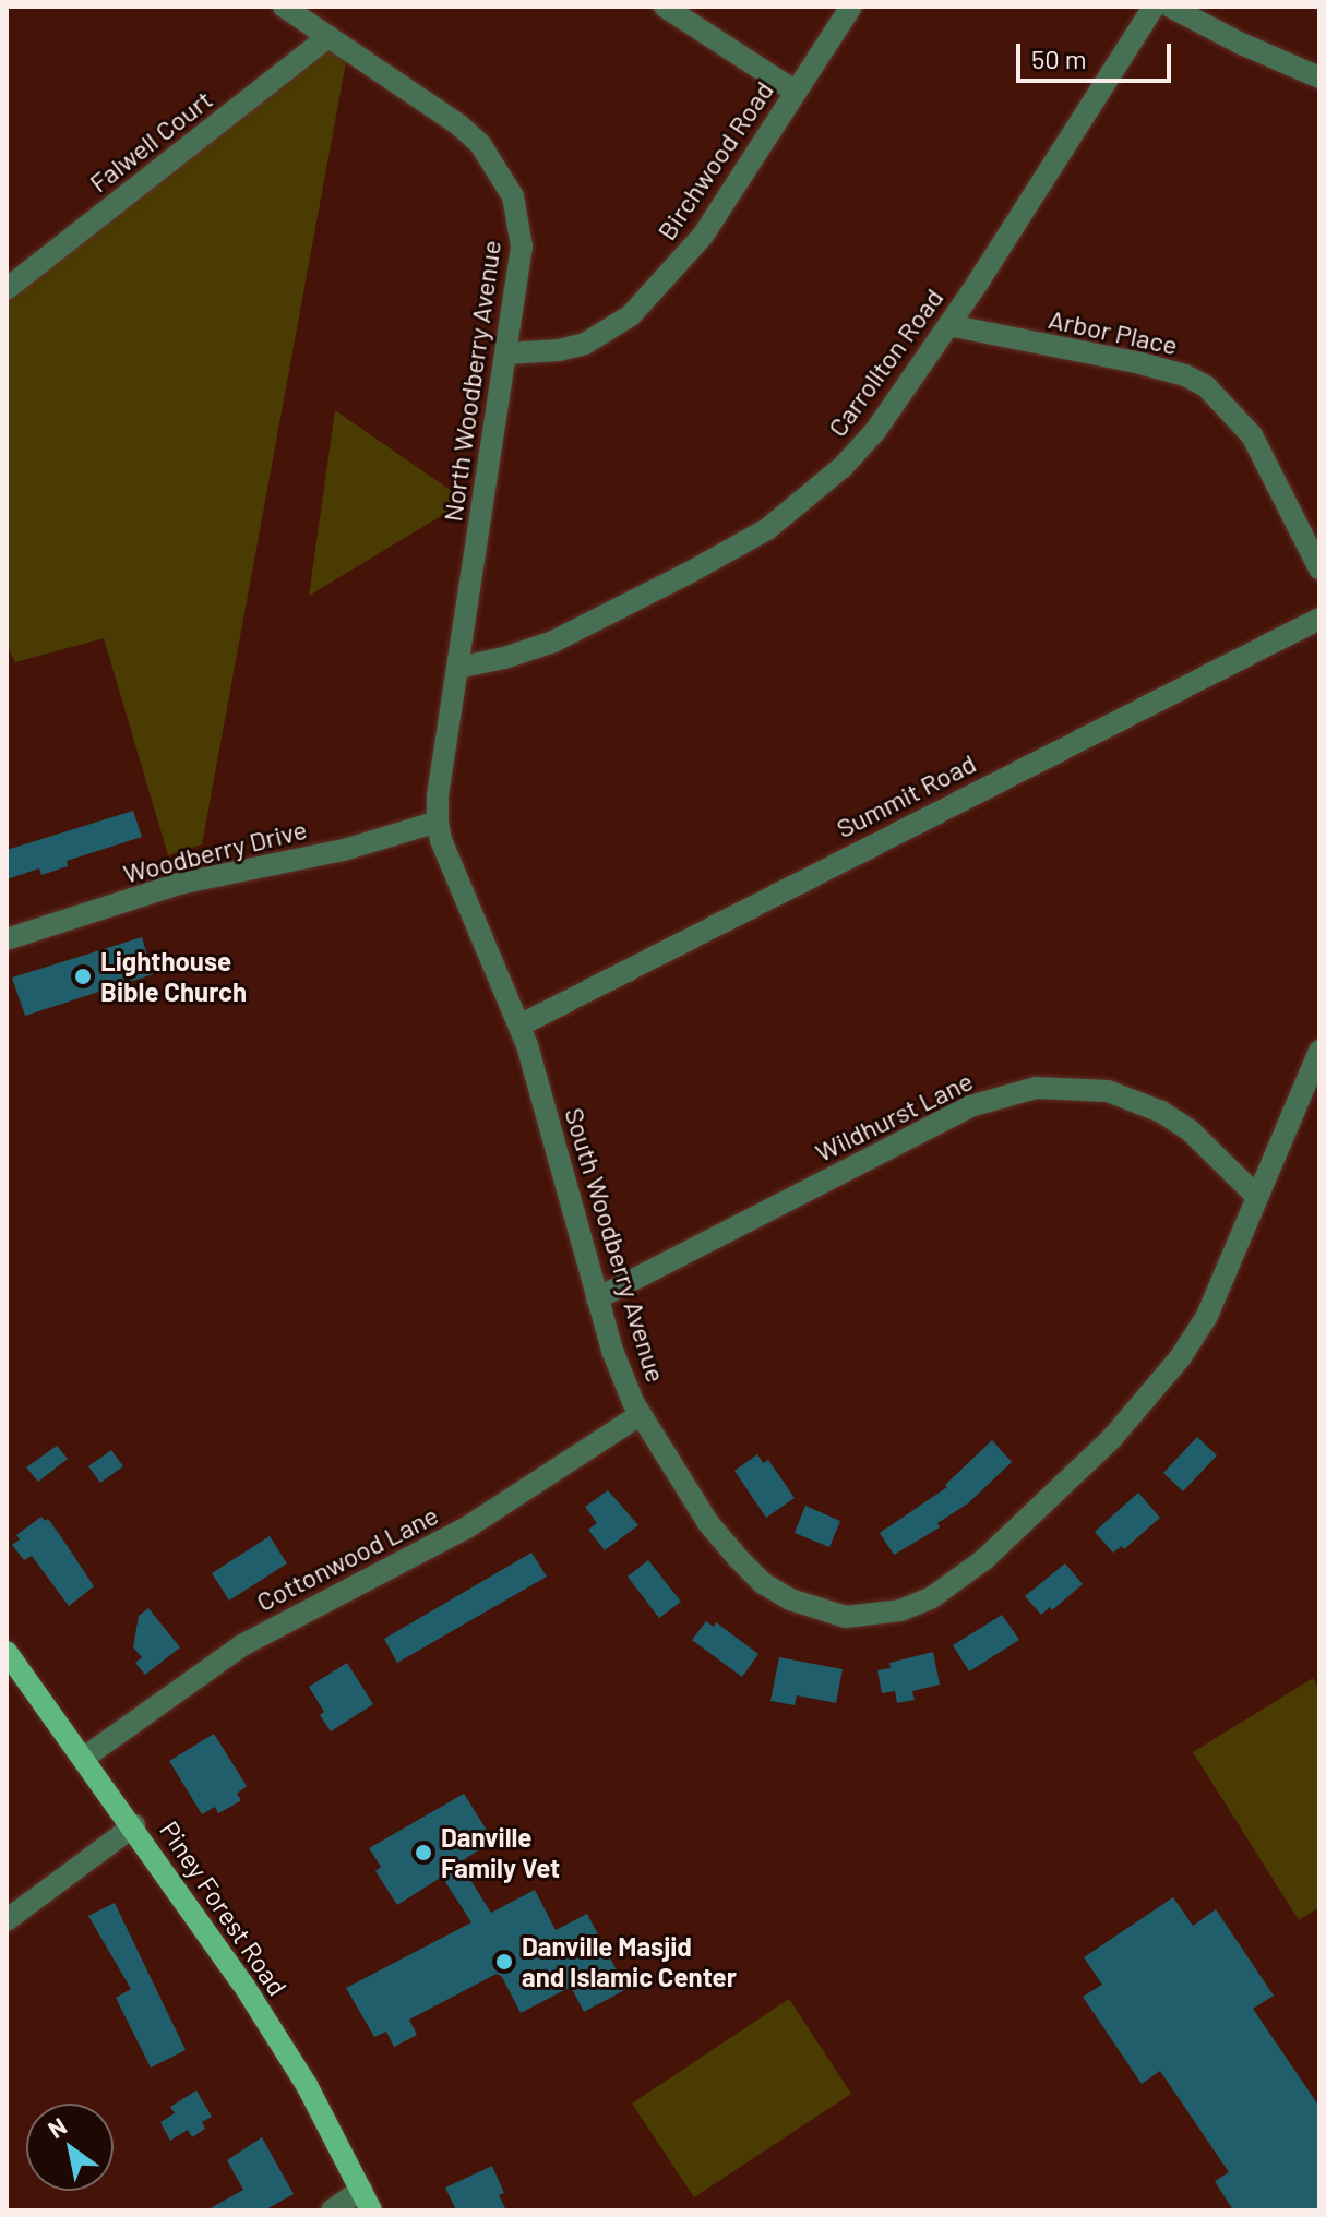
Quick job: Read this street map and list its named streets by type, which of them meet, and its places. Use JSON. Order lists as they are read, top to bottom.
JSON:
{
  "streets": {
    "main road": ["Piney Forest Road"],
    "street": [
      "Falwell Court",
      "Birchwood Road",
      "Arbor Place",
      "Carrollton Road",
      "North Woodberry Avenue",
      "Summit Road",
      "Woodberry Drive",
      "Wildhurst Lane",
      "South Woodberry Avenue",
      "Cottonwood Lane"
    ]
  },
  "crossings": [
    ["Falwell Court", "North Woodberry Avenue"],
    ["Birchwood Road", "North Woodberry Avenue"],
    ["Arbor Place", "Carrollton Road"],
    ["Carrollton Road", "North Woodberry Avenue"],
    ["North Woodberry Avenue", "Woodberry Drive"],
    ["North Woodberry Avenue", "South Woodberry Avenue"],
    ["Summit Road", "South Woodberry Avenue"],
    ["Woodberry Drive", "South Woodberry Avenue"],
    ["Wildhurst Lane", "South Woodberry Avenue"],
    ["South Woodberry Avenue", "Cottonwood Lane"],
    ["Cottonwood Lane", "Piney Forest Road"]
  ],
  "places": ["Lighthouse Bible Church", "Danville Family Vet", "Danville Masjid and Islamic Center"],
  "scale_bar": "50 m",
  "north": "top left"
}
